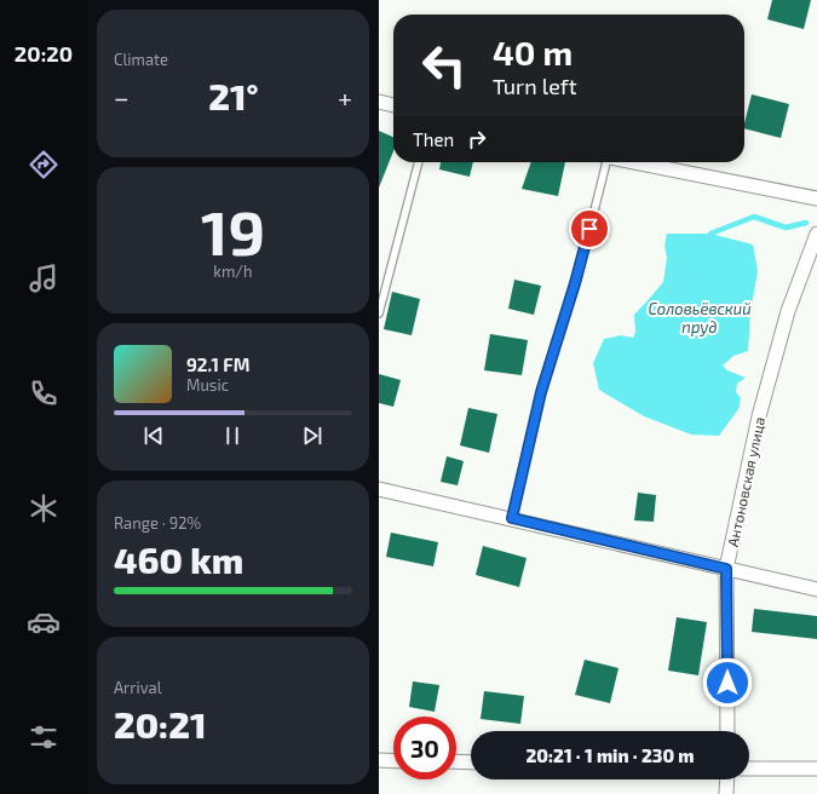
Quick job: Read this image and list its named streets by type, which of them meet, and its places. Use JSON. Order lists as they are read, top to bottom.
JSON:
{
  "streets": {
    "street": ["Антоновская улица"]
  },
  "water": ["Соловьёвский пруд"],
  "page": {
    "tabs": "20:20",
    "tile": [
      "Climate",
      ["19", "km/h"],
      ["Range · 92%", "460 km"],
      ["Arrival", "20:21"]
    ],
    "turn": ["40 m", "Turn left"],
    "heat": ["−", "21°", "+"],
    "then": "Then",
    "song": ["92.1 FM", "Music"],
    "limit": "30",
    "trip": "20:21 · 1 min · 230 m"
  }
}
